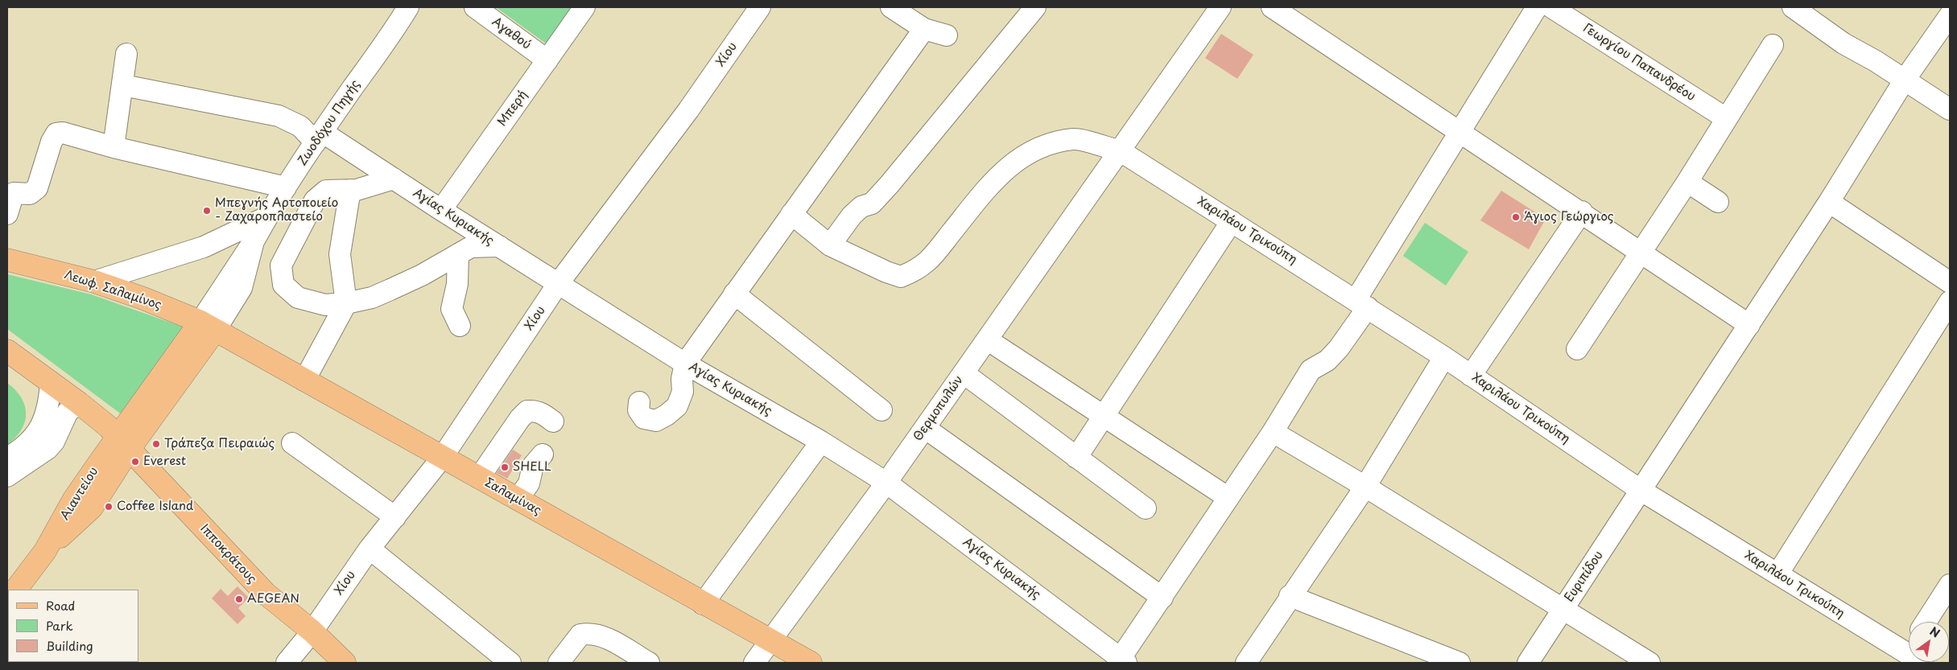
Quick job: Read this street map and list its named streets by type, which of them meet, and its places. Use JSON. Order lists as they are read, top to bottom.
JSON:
{
  "streets": {
    "main road": [
      "Ζωοδόχου Πηγής",
      "Λεωφ. Σαλαμίνος",
      "Αιαντείου",
      "Σαλαμίνας",
      "Ιπποκράτους"
    ],
    "street": [
      "Αγαθού",
      "Χίου",
      "Γεωργίου Παπανδρέου",
      "Μπερή",
      "Αγίας Κυριακής",
      "Χαριλάου Τρικούπη",
      "Θερμοπυλών",
      "Ευριπίδου"
    ]
  },
  "crossings": [
    ["Αγαθού", "Μπερή"],
    ["Χίου", "Αγίας Κυριακής"],
    ["Χίου", "Σαλαμίνας"],
    ["Χίου", "Ιπποκράτους"],
    ["Μπερή", "Αγίας Κυριακής"],
    ["Ζωοδόχου Πηγής", "Αγίας Κυριακής"],
    ["Ζωοδόχου Πηγής", "Λεωφ. Σαλαμίνος"],
    ["Ζωοδόχου Πηγής", "Αιαντείου"],
    ["Ζωοδόχου Πηγής", "Σαλαμίνας"],
    ["Ζωοδόχου Πηγής", "Ιπποκράτους"],
    ["Αγίας Κυριακής", "Θερμοπυλών"],
    ["Χαριλάου Τρικούπη", "Θερμοπυλών"],
    ["Χαριλάου Τρικούπη", "Ευριπίδου"],
    ["Λεωφ. Σαλαμίνος", "Σαλαμίνας"],
    ["Θερμοπυλών", "Σαλαμίνας"],
    ["Αιαντείου", "Ιπποκράτους"]
  ],
  "places": [
    "Μπεγνής Αρτοποιείο - Ζαχαροπλαστείο",
    "Άγιος Γεώργιος",
    "Τράπεζα Πειραιώς",
    "Everest",
    "SHELL",
    "Coffee Island",
    "AEGEAN"
  ],
  "legend": ["Road", "Park", "Building"],
  "north": "top right"
}
